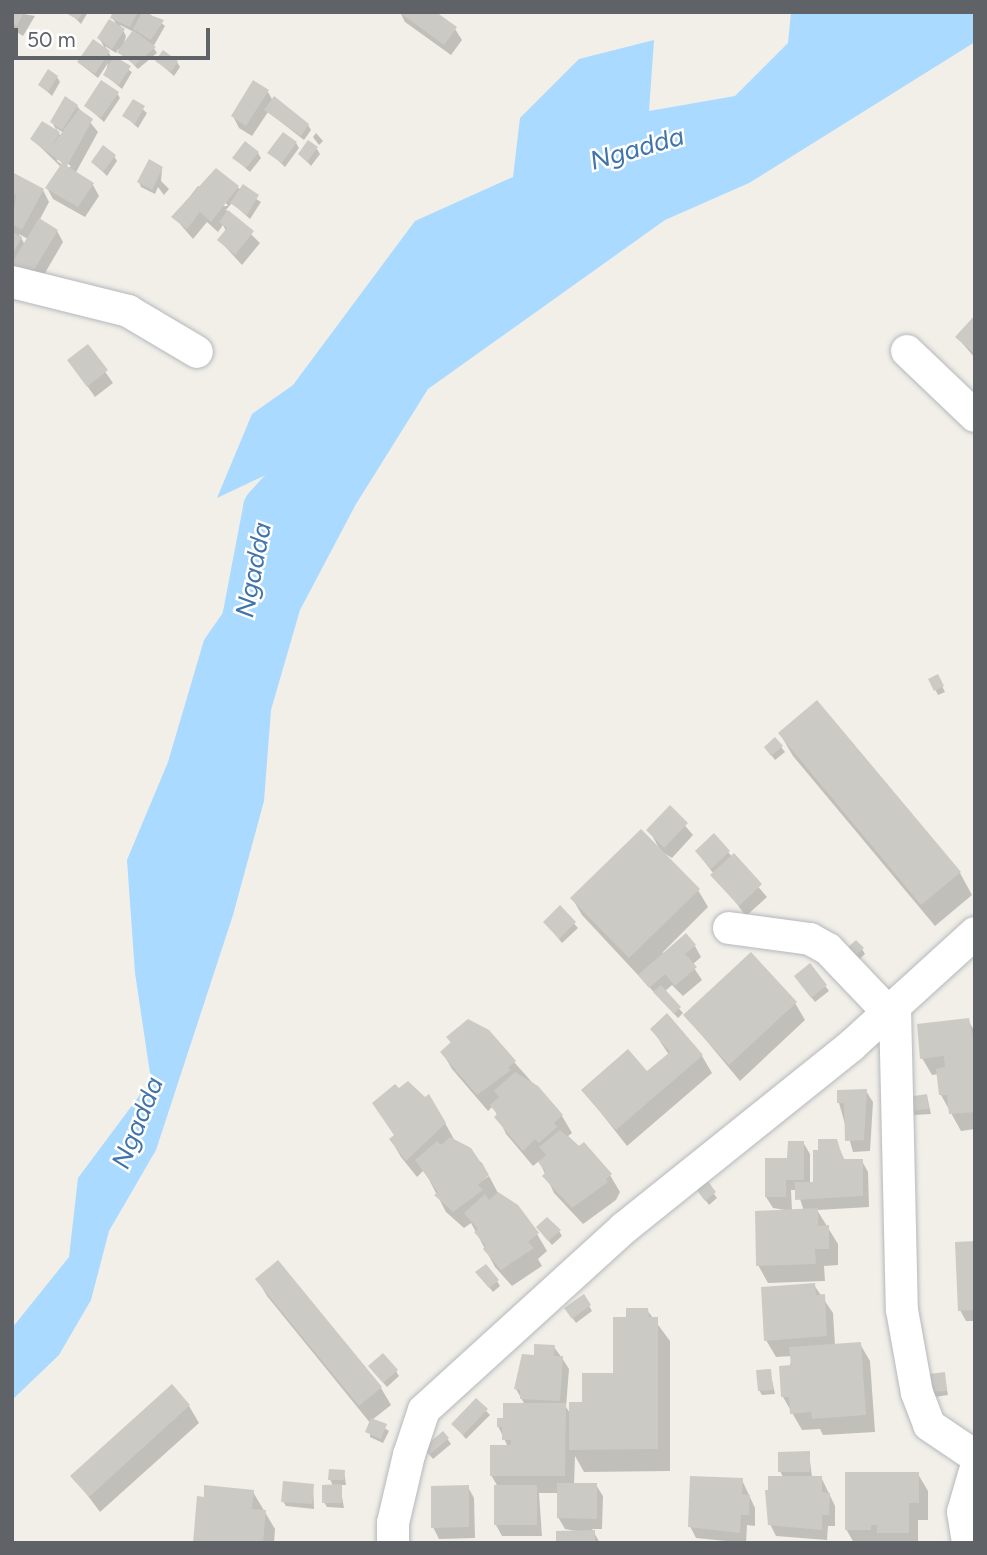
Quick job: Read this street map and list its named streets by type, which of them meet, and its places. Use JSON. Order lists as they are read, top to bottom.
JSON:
{
  "water": ["Ngadda"],
  "scale_bar": "50 m"
}
